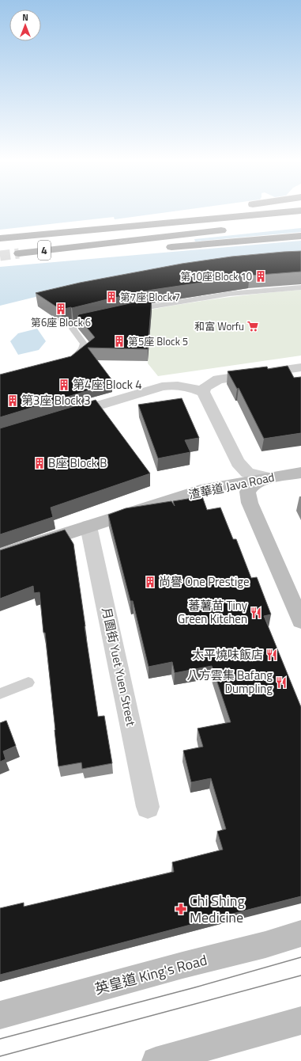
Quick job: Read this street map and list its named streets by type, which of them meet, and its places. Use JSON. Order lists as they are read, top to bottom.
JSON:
{
  "streets": {
    "highway": ["4"],
    "main road": ["渣華道 Java Road", "英皇道 King's Road"],
    "street": ["月園街 Yuet Yuen Street"]
  },
  "crossings": [
    ["渣華道 Java Road", "月園街 Yuet Yuen Street"]
  ],
  "places": {
    "building": [
      "第10座 Block 10",
      "第7座 Block 7",
      "第6座 Block 6",
      "第5座 Block 5",
      "第4座 Block 4",
      "第3座 Block 3",
      "B座 Block B",
      "尚譽 One Prestige"
    ],
    "supermarket": ["和富 Worfu"],
    "restaurant": ["蕃薯苗 Tiny Green Kitchen", "太平燒味飯店", "八方雲集 Bafang Dumpling"],
    "pharmacy": ["Chi Shing Medicine"]
  },
  "north": "top"
}
